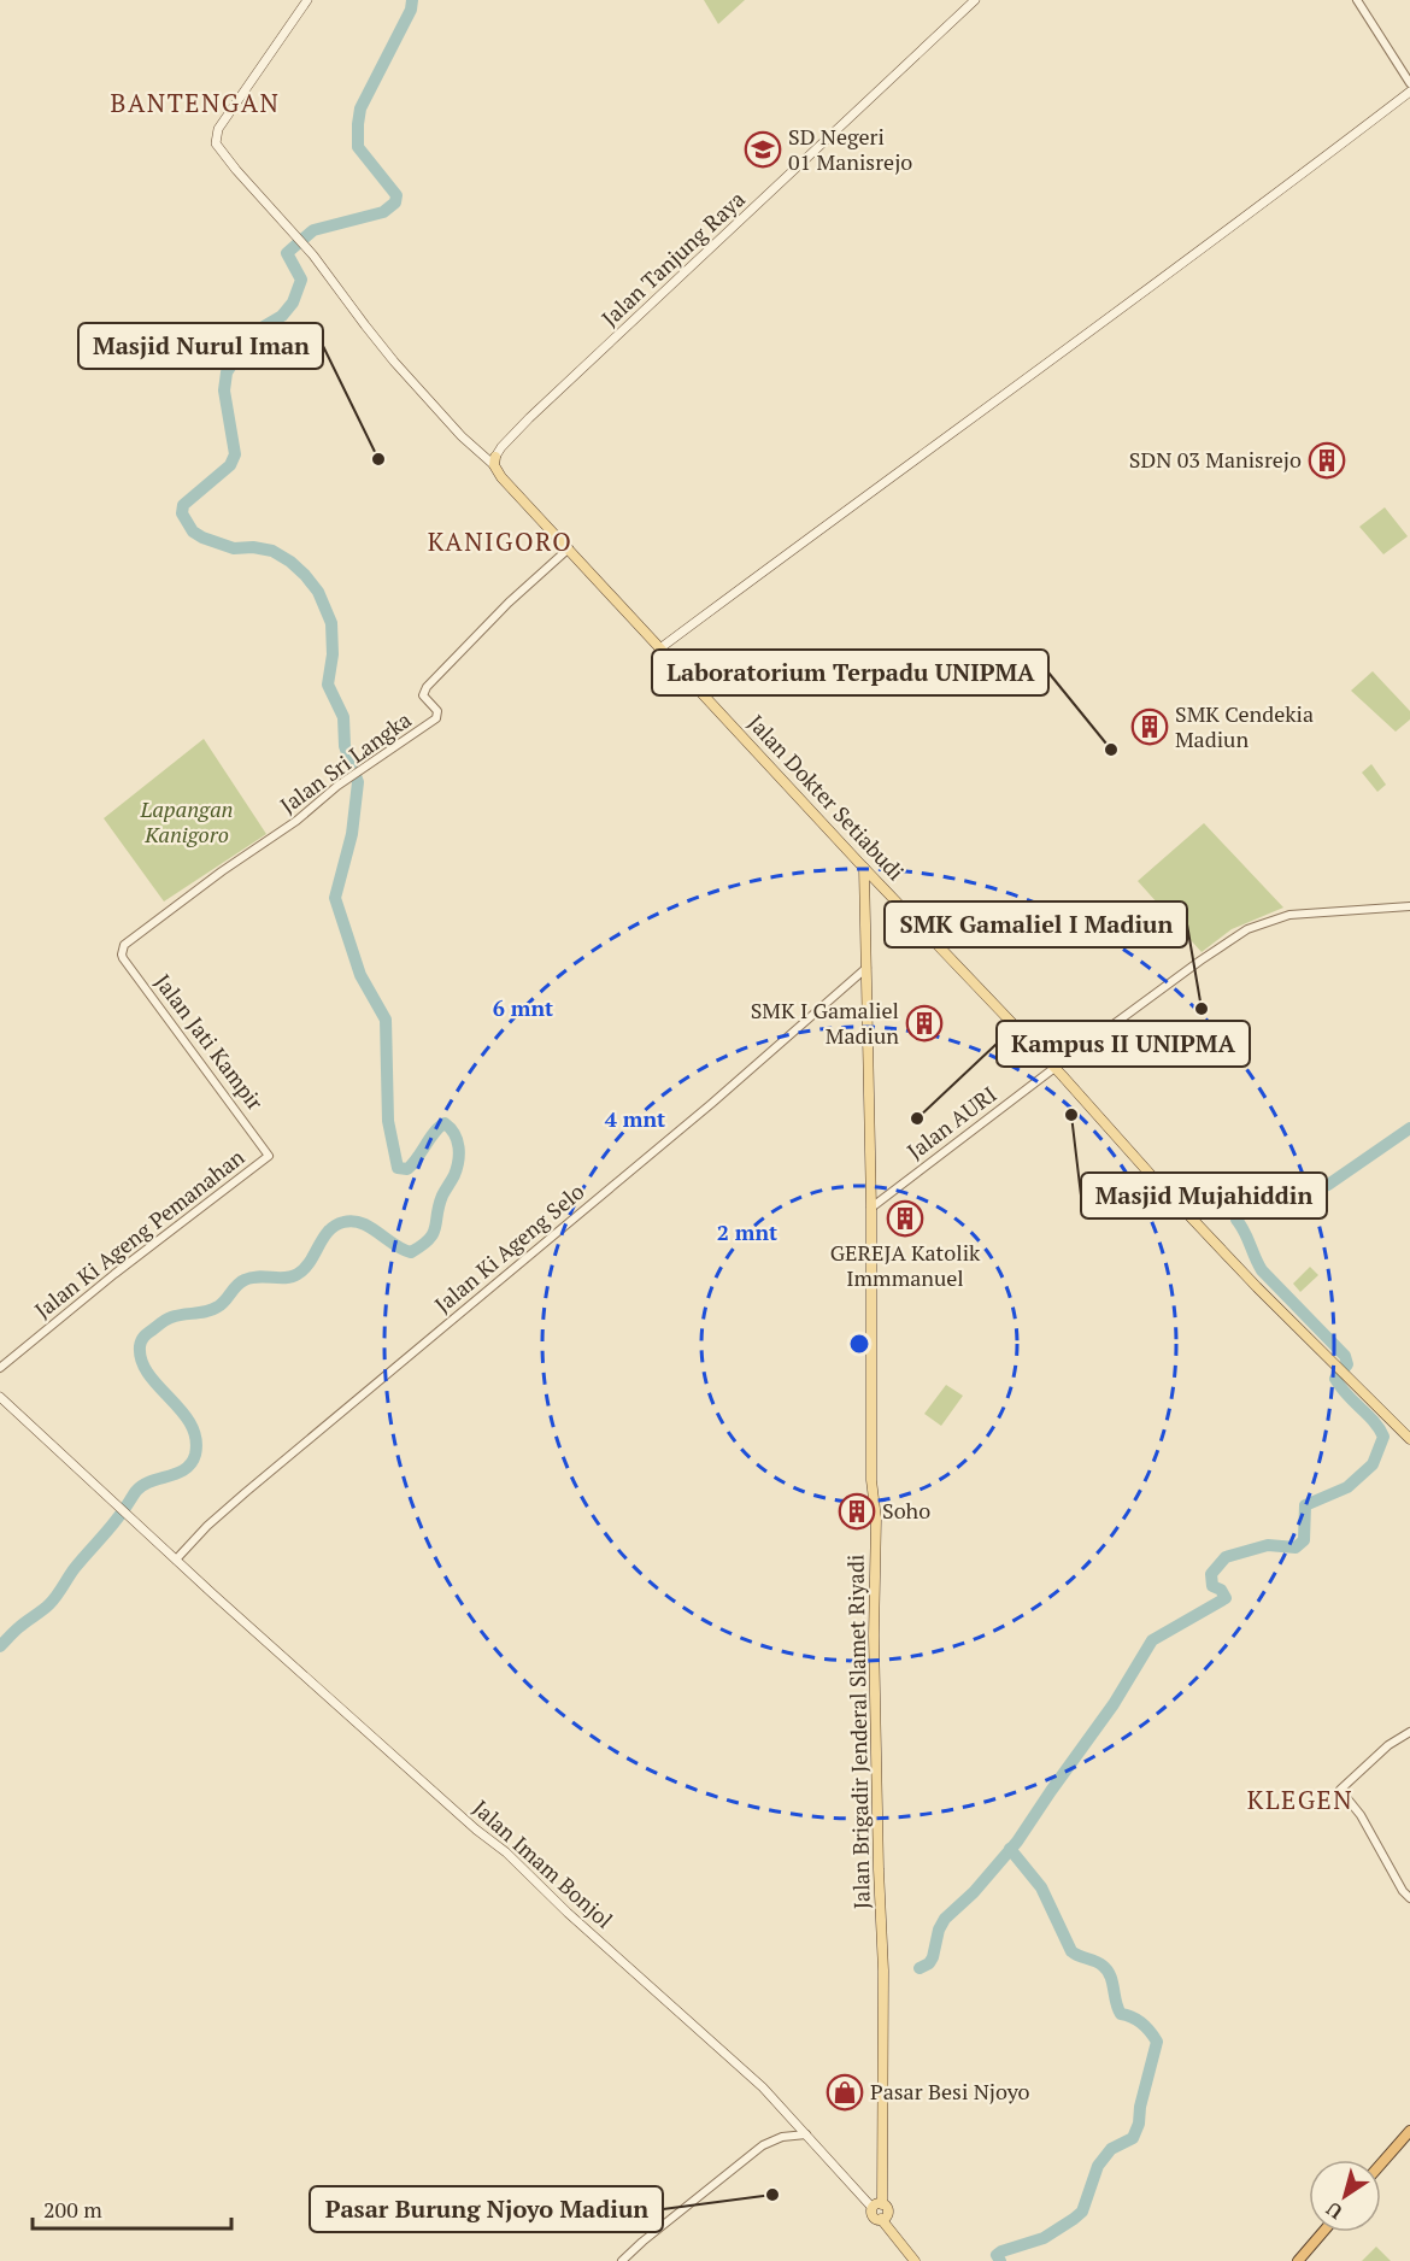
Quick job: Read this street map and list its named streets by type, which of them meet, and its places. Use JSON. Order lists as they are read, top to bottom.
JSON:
{
  "streets": {
    "main road": [
      "Jalan Tanjung Raya",
      "Jalan Dokter Setiabudi",
      "Jalan Brigadir Jenderal Slamet Riyadi",
      "Jalan Imam Bonjol"
    ],
    "street": [
      "Jalan Sri Langka",
      "Jalan Jati Kampir",
      "Jalan AURI",
      "Jalan Ki Ageng Pemanahan",
      "Jalan Ki Ageng Selo"
    ]
  },
  "crossings": [
    ["Jalan Tanjung Raya", "Jalan Dokter Setiabudi"],
    ["Jalan Sri Langka", "Jalan Dokter Setiabudi"],
    ["Jalan Sri Langka", "Jalan Jati Kampir"],
    ["Jalan Dokter Setiabudi", "Jalan AURI"],
    ["Jalan Dokter Setiabudi", "Jalan Brigadir Jenderal Slamet Riyadi"],
    ["Jalan Jati Kampir", "Jalan Ki Ageng Pemanahan"],
    ["Jalan AURI", "Jalan Brigadir Jenderal Slamet Riyadi"],
    ["Jalan Ki Ageng Selo", "Jalan Brigadir Jenderal Slamet Riyadi"],
    ["Jalan Ki Ageng Selo", "Jalan Imam Bonjol"],
    ["Jalan Brigadir Jenderal Slamet Riyadi", "Jalan Imam Bonjol"]
  ],
  "districts": ["BANTENGAN", "KANIGORO", "KLEGEN"],
  "parks": ["Lapangan Kanigoro"],
  "places": {
    "school or university": ["SD Negeri 01 Manisrejo"],
    "other": [
      "Masjid Nurul Iman",
      "Laboratorium Terpadu UNIPMA",
      "SMK Gamaliel I Madiun",
      "Masjid Mujahiddin",
      "Kampus II UNIPMA",
      "Pasar Burung Njoyo Madiun"
    ],
    "building": [
      "SDN 03 Manisrejo",
      "SMK Cendekia Madiun",
      "SMK I Gamaliel Madiun",
      "GEREJA Katolik Immmanuel",
      "Soho"
    ],
    "shop": ["Pasar Besi Njoyo"]
  },
  "scale_bar": "200 m",
  "north": "bottom left",
  "rings": ["6 mnt", "4 mnt", "2 mnt"]
}
